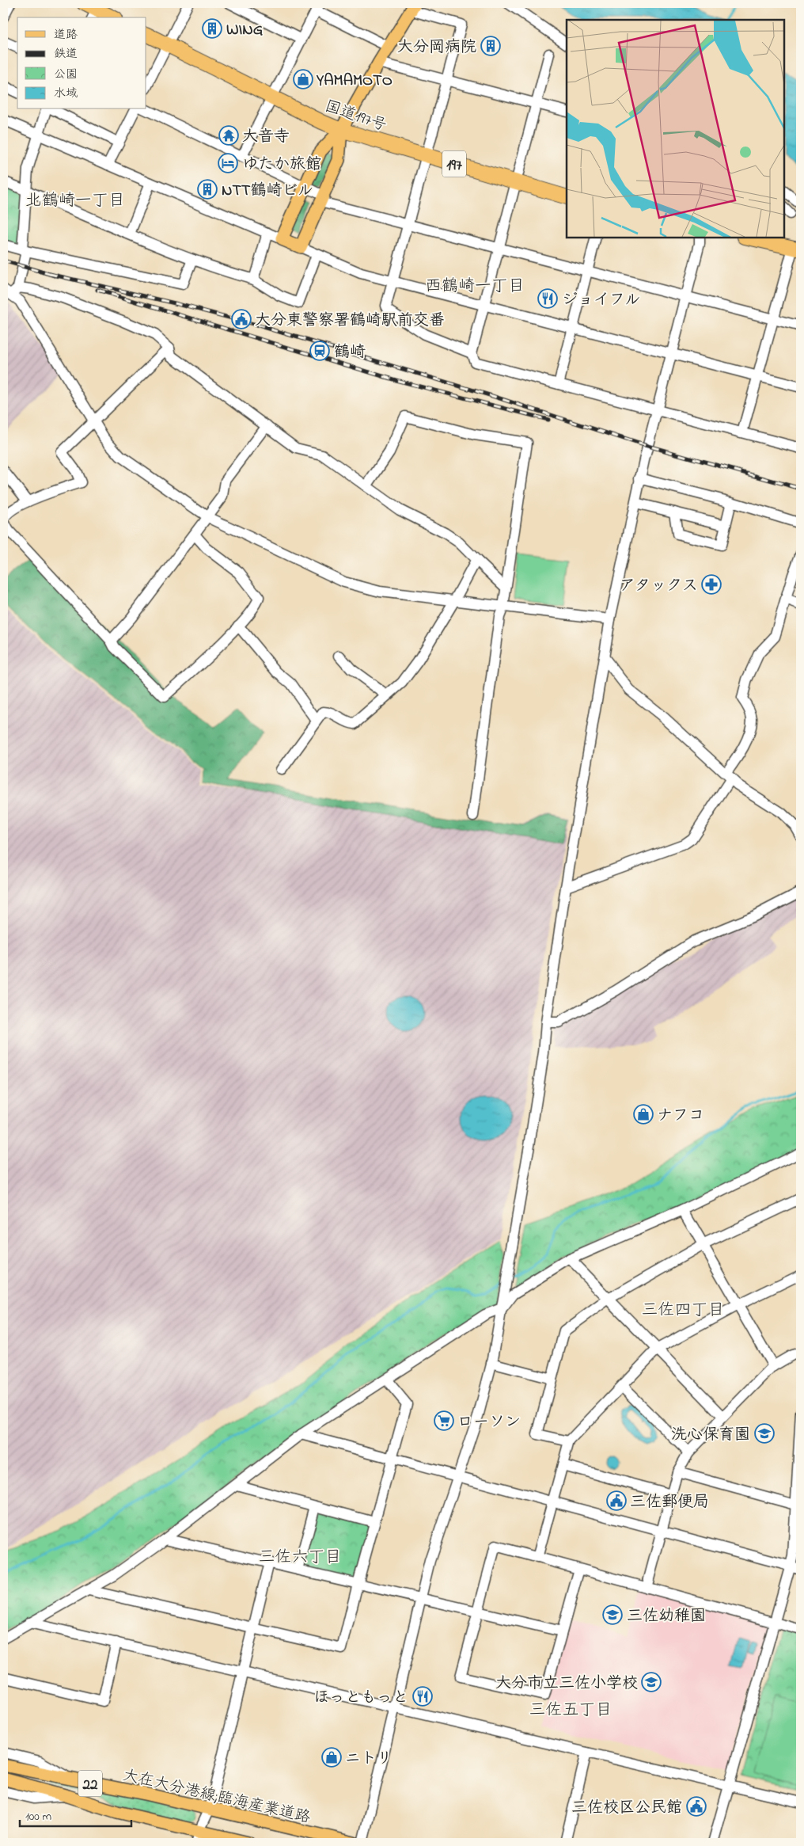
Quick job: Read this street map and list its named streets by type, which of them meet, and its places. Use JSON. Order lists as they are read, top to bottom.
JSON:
{
  "streets": {
    "highway": ["国道197号", "197"],
    "main road": ["22", "大在大分港線;臨海産業道路"]
  },
  "districts": [
    "北鶴崎一丁目",
    "西鶴崎一丁目",
    "三佐四丁目",
    "三佐六丁目",
    "三佐五丁目"
  ],
  "places": {
    "building": ["WING", "大分岡病院", "NTT鶴崎ビル"],
    "shop": ["YAMAMOTO", "ナフコ", "ニトリ"],
    "temple": ["大音寺"],
    "hotel": ["ゆたか旅館"],
    "restaurant": ["ジョイフル", "ほっともっと"],
    "public building": ["大分東警察署鶴崎駅前交番", "三佐郵便局", "三佐校区公民館"],
    "station": ["鶴崎"],
    "pharmacy": ["アタックス"],
    "supermarket": ["ローソン"],
    "school or university": ["洗心保育園", "三佐幼稚園", "大分市立三佐小学校"]
  },
  "legend": [
    "道路",
    "鉄道",
    "公園",
    "水域"
  ],
  "scale_bar": "100 m"
}
